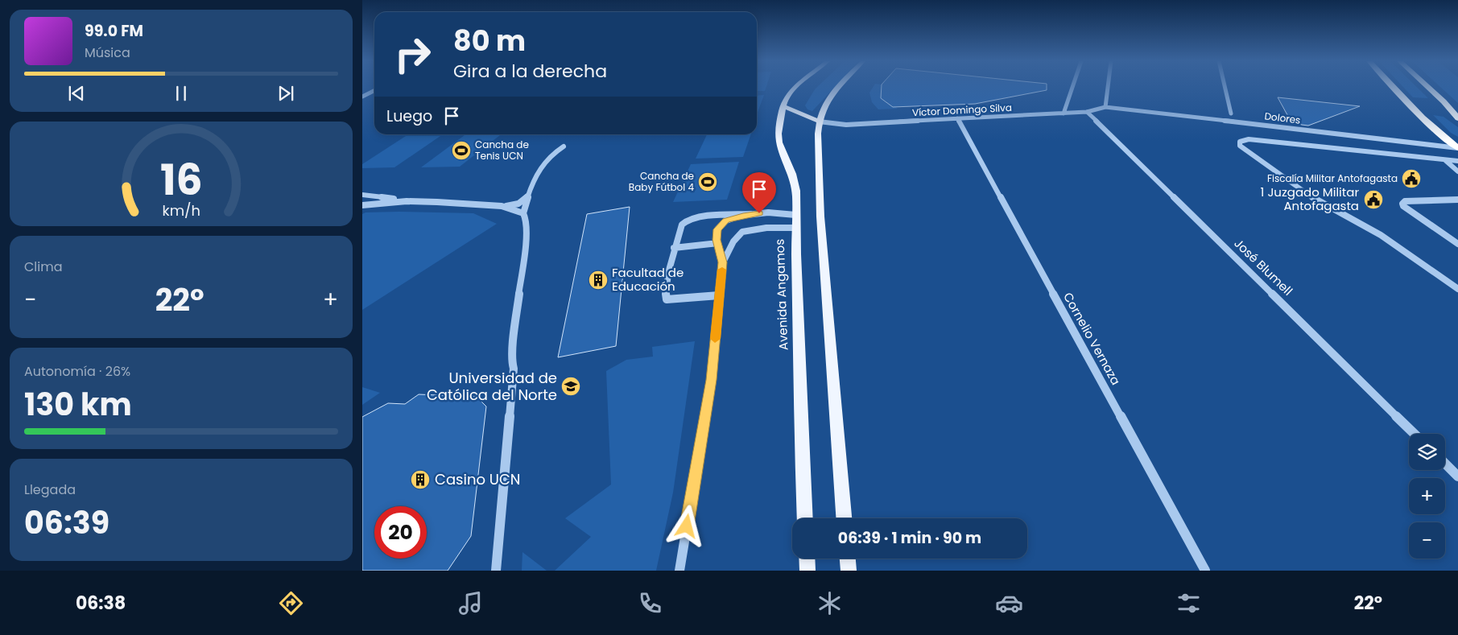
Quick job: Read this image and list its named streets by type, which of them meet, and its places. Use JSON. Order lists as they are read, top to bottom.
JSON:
{
  "streets": {
    "main road": ["Avenida Angamos"],
    "street": [
      "Víctor Domingo Silva",
      "Dolores",
      "José Blumell",
      "Cornelio Vernaza"
    ]
  },
  "crossings": [
    ["Víctor Domingo Silva", "Dolores"],
    ["Víctor Domingo Silva", "José Blumell"],
    ["Víctor Domingo Silva", "Cornelio Vernaza"]
  ],
  "places": {
    "sports": ["Cancha de Tenis UCN", "Cancha de Baby Fútbol 4"],
    "public building": ["Fiscalía Militar Antofagasta", "1 Juzgado Militar Antofagasta"],
    "building": ["Facultad de Educación", "Casino UCN"],
    "school or university": ["Universidad de Católica del Norte"]
  },
  "page": {
    "turn": ["80 m", "Gira a la derecha"],
    "song": ["99.0 FM", "Música"],
    "then": "Luego",
    "tile": [
      "Clima",
      ["Autonomía · 26%", "130 km"],
      ["Llegada", "06:39"]
    ],
    "heat": ["−", "22°", "+"],
    "map_buttons": ["+", "−"],
    "limit": "20",
    "trip": "06:39 · 1 min · 90 m",
    "tabs": ["06:38", "22°"],
    "gauge": ["16", "km/h"]
  }
}
